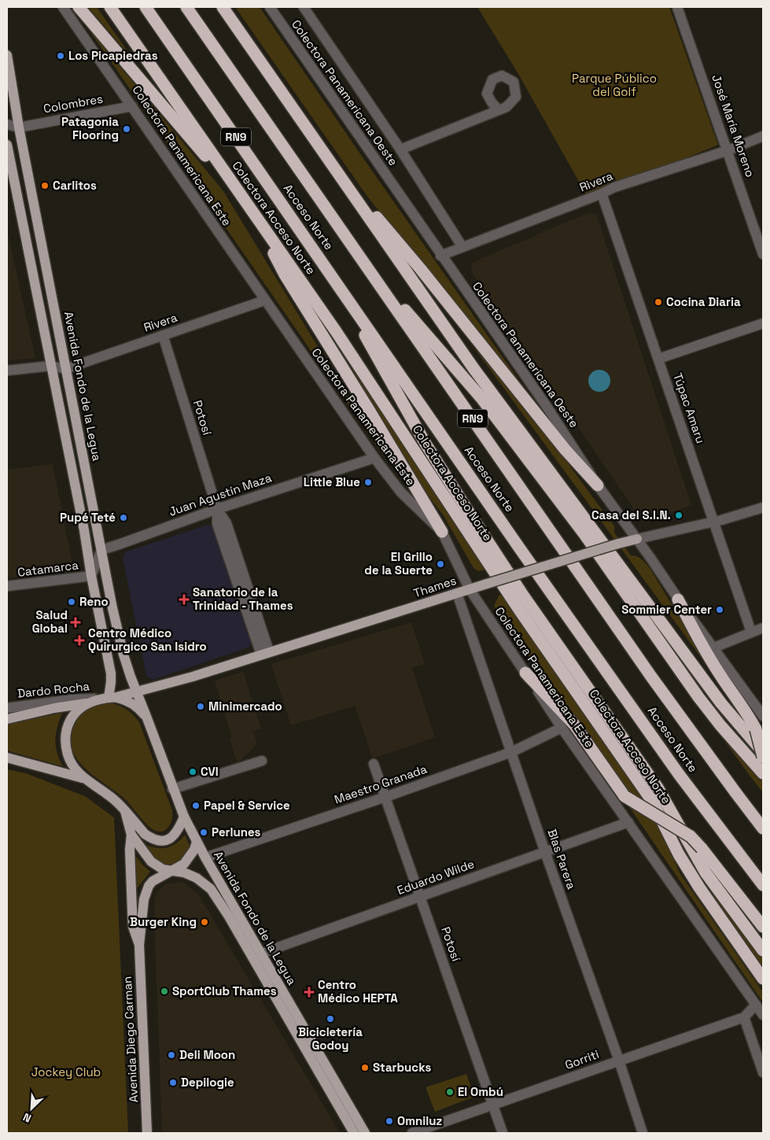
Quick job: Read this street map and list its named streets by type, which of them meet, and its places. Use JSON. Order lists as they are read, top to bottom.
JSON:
{
  "streets": {
    "highway": ["RN9", "Acceso Norte", "Colectora Acceso Norte"],
    "main road": ["Avenida Fondo de la Legua", "Thames", "Avenida Diego Carman"],
    "street": [
      "Colectora Panamericana Oeste",
      "Colombres",
      "José María Moreno",
      "Colectora Panamericana Este",
      "Rivera",
      "Túpac Amaru",
      "Potosí",
      "Juan Agustín Maza",
      "Catamarca",
      "Dardo Rocha",
      "Maestro Granada",
      "Blas Parera",
      "Eduardo Wilde",
      "Gorriti"
    ]
  },
  "crossings": [
    ["Colectora Panamericana Oeste", "Rivera"],
    ["Colectora Panamericana Oeste", "Thames"],
    ["Colombres", "Colectora Panamericana Este"],
    ["Colombres", "Avenida Fondo de la Legua"],
    ["José María Moreno", "Rivera"],
    ["Colectora Panamericana Este", "Rivera"],
    ["Colectora Panamericana Este", "Juan Agustín Maza"],
    ["Colectora Panamericana Este", "Thames"],
    ["Colectora Panamericana Este", "Maestro Granada"],
    ["Colectora Panamericana Este", "Eduardo Wilde"],
    ["Colectora Panamericana Este", "Gorriti"],
    ["Rivera", "Avenida Fondo de la Legua"],
    ["Rivera", "Túpac Amaru"],
    ["Rivera", "Potosí"],
    ["Avenida Fondo de la Legua", "Juan Agustín Maza"],
    ["Avenida Fondo de la Legua", "Thames"],
    ["Avenida Fondo de la Legua", "Maestro Granada"],
    ["Avenida Fondo de la Legua", "Eduardo Wilde"],
    ["Avenida Fondo de la Legua", "Avenida Diego Carman"],
    ["Túpac Amaru", "Thames"],
    ["Potosí", "Juan Agustín Maza"],
    ["Potosí", "Thames"],
    ["Potosí", "Maestro Granada"],
    ["Potosí", "Eduardo Wilde"],
    ["Potosí", "Gorriti"],
    ["Thames", "Dardo Rocha"],
    ["Thames", "Blas Parera"],
    ["Maestro Granada", "Blas Parera"],
    ["Blas Parera", "Eduardo Wilde"],
    ["Blas Parera", "Gorriti"]
  ],
  "parks": ["Parque Público del Golf", "Jockey Club"],
  "places": {
    "other": [
      "Los Picapiedras",
      "Patagonia Flooring",
      "Carlitos",
      "Cocina Diaria",
      "Little Blue",
      "Casa del S.I.N.",
      "Pupé Teté",
      "El Grillo de la Suerte",
      "Reno",
      "Sommier Center",
      "Minimercado",
      "CVI",
      "Papel & Service",
      "Perlunes",
      "Burger King",
      "SportClub Thames",
      "Bicicletería Godoy",
      "Deli Moon",
      "Starbucks",
      "Depilogie",
      "El Ombú",
      "Omniluz"
    ],
    "health": [
      "Sanatorio de la Trinidad - Thames",
      "Salud Global",
      "Centro Médico Quirurgico San Isidro",
      "Centro Médico HEPTA"
    ]
  },
  "north": "bottom left"
}
